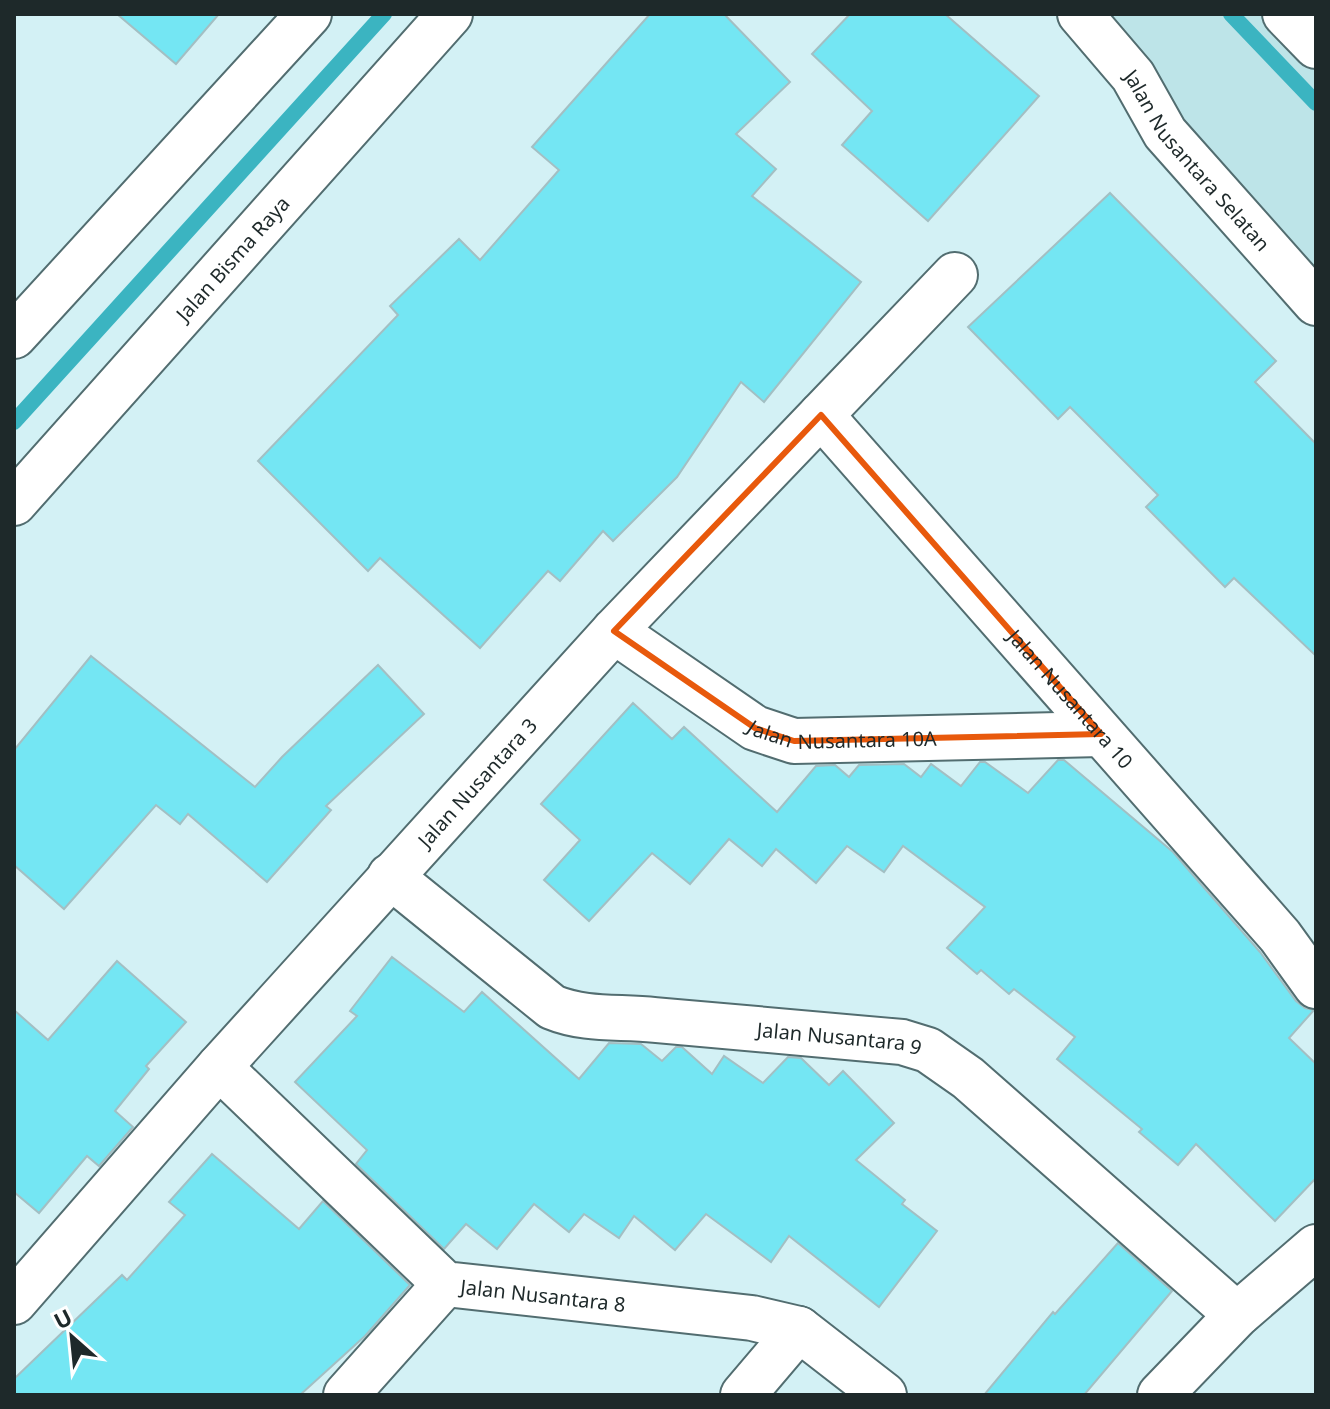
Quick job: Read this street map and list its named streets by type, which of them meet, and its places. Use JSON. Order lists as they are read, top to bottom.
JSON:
{
  "streets": {
    "street": [
      "Jalan Nusantara Selatan",
      "Jalan Bisma Raya",
      "Jalan Nusantara 10",
      "Jalan Nusantara 10A",
      "Jalan Nusantara 3",
      "Jalan Nusantara 9",
      "Jalan Nusantara 8"
    ]
  },
  "crossings": [
    ["Jalan Nusantara 10", "Jalan Nusantara 10A"],
    ["Jalan Nusantara 10", "Jalan Nusantara 3"],
    ["Jalan Nusantara 10A", "Jalan Nusantara 3"],
    ["Jalan Nusantara 3", "Jalan Nusantara 9"],
    ["Jalan Nusantara 3", "Jalan Nusantara 8"]
  ],
  "north": "top left"
}
